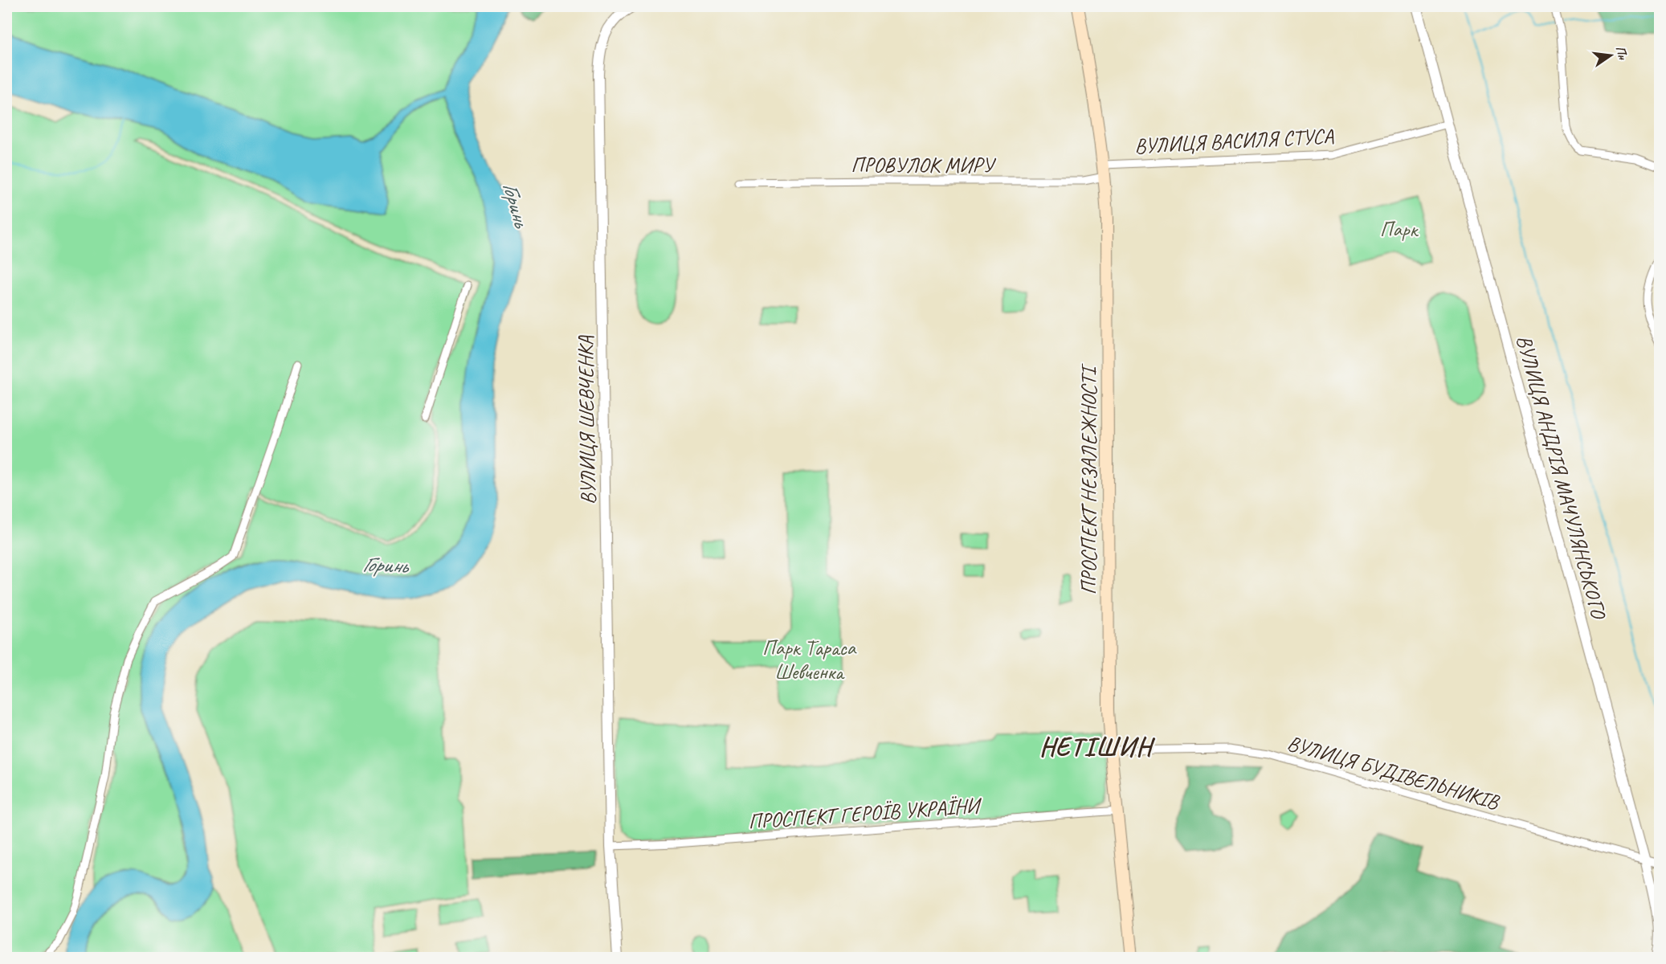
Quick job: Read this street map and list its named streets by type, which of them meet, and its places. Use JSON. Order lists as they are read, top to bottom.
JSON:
{
  "streets": {
    "main road": ["ПРОСПЕКТ НЕЗАЛЕЖНОСТІ"],
    "street": [
      "ВУЛИЦЯ ВАСИЛЯ СТУСА",
      "ПРОВУЛОК МИРУ",
      "ВУЛИЦЯ ШЕВЧЕНКА",
      "ВУЛИЦЯ АНДРІЯ МАЧУЛЯНСЬКОГО",
      "ВУЛИЦЯ БУДІВЕЛЬНИКІВ",
      "ПРОСПЕКТ ГЕРОЇВ УКРАЇНИ"
    ]
  },
  "crossings": [
    ["ВУЛИЦЯ ВАСИЛЯ СТУСА", "ВУЛИЦЯ АНДРІЯ МАЧУЛЯНСЬКОГО"],
    ["ВУЛИЦЯ ВАСИЛЯ СТУСА", "ПРОСПЕКТ НЕЗАЛЕЖНОСТІ"],
    ["ПРОВУЛОК МИРУ", "ПРОСПЕКТ НЕЗАЛЕЖНОСТІ"],
    ["ВУЛИЦЯ ШЕВЧЕНКА", "ПРОСПЕКТ ГЕРОЇВ УКРАЇНИ"],
    ["ВУЛИЦЯ АНДРІЯ МАЧУЛЯНСЬКОГО", "ВУЛИЦЯ БУДІВЕЛЬНИКІВ"],
    ["ПРОСПЕКТ НЕЗАЛЕЖНОСТІ", "ВУЛИЦЯ БУДІВЕЛЬНИКІВ"],
    ["ПРОСПЕКТ НЕЗАЛЕЖНОСТІ", "ПРОСПЕКТ ГЕРОЇВ УКРАЇНИ"]
  ],
  "districts": ["НЕТІШИН"],
  "water": ["Горинь"],
  "parks": ["Парк", "Парк Тараса Шевченка"],
  "north": "right"
}
